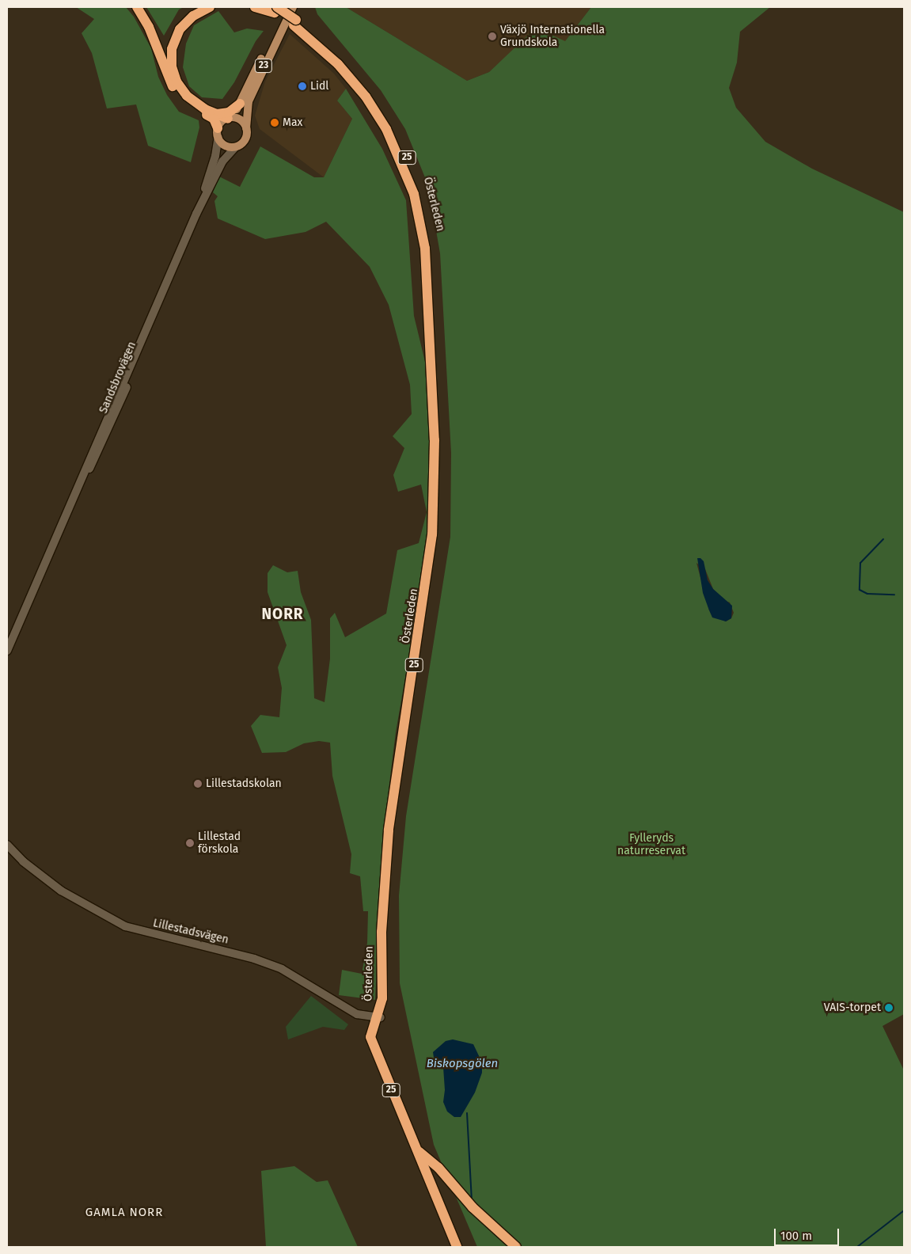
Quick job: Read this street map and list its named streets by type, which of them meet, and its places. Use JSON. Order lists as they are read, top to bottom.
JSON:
{
  "streets": {
    "highway": ["25", "Österleden"],
    "main road": ["23", "Sandsbrovägen", "Lillestadsvägen"]
  },
  "crossings": [
    ["23", "Sandsbrovägen"],
    ["Österleden", "Lillestadsvägen"]
  ],
  "districts": ["NORR", "GAMLA NORR"],
  "water": ["Biskopsgölen"],
  "parks": ["Fylleryds naturreservat"],
  "places": [
    "Växjö Internationella Grundskola",
    "Lidl",
    "Max",
    "Lillestadskolan",
    "Lillestad förskola",
    "VAIS-torpet"
  ],
  "scale_bar": "100 m"
}
